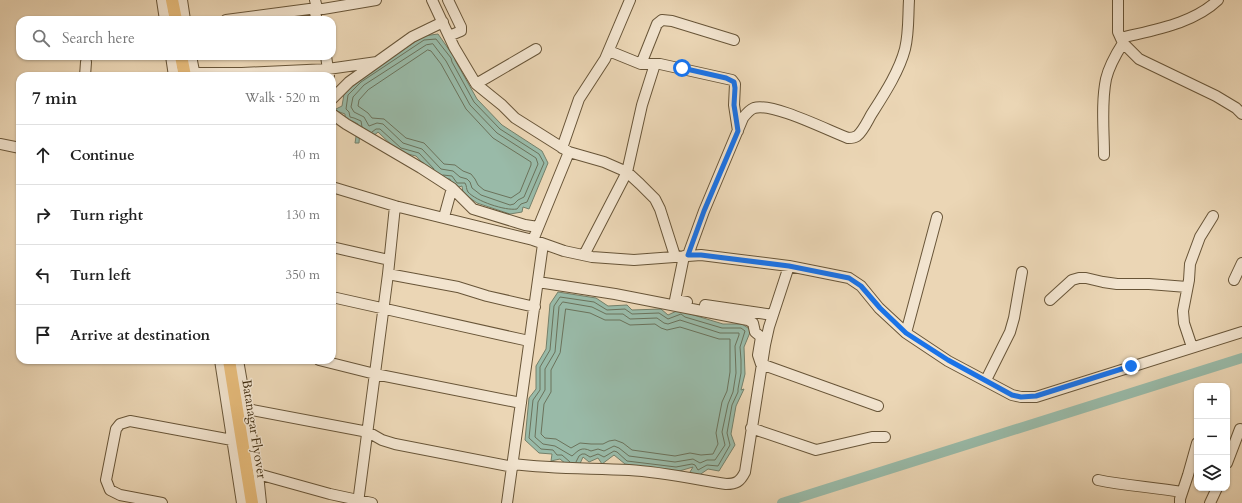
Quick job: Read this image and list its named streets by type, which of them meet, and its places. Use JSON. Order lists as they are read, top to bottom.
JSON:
{
  "streets": {
    "main road": ["Batanagar Flyover"]
  },
  "page": {
    "search": "Search here",
    "heading": ["7 min", "Walk · 520 m"],
    "list": [
      ["Continue", "40 m"],
      ["Turn right", "130 m"],
      ["Turn left", "350 m"],
      "Arrive at destination"
    ],
    "map_buttons": ["+", "−"]
  }
}
